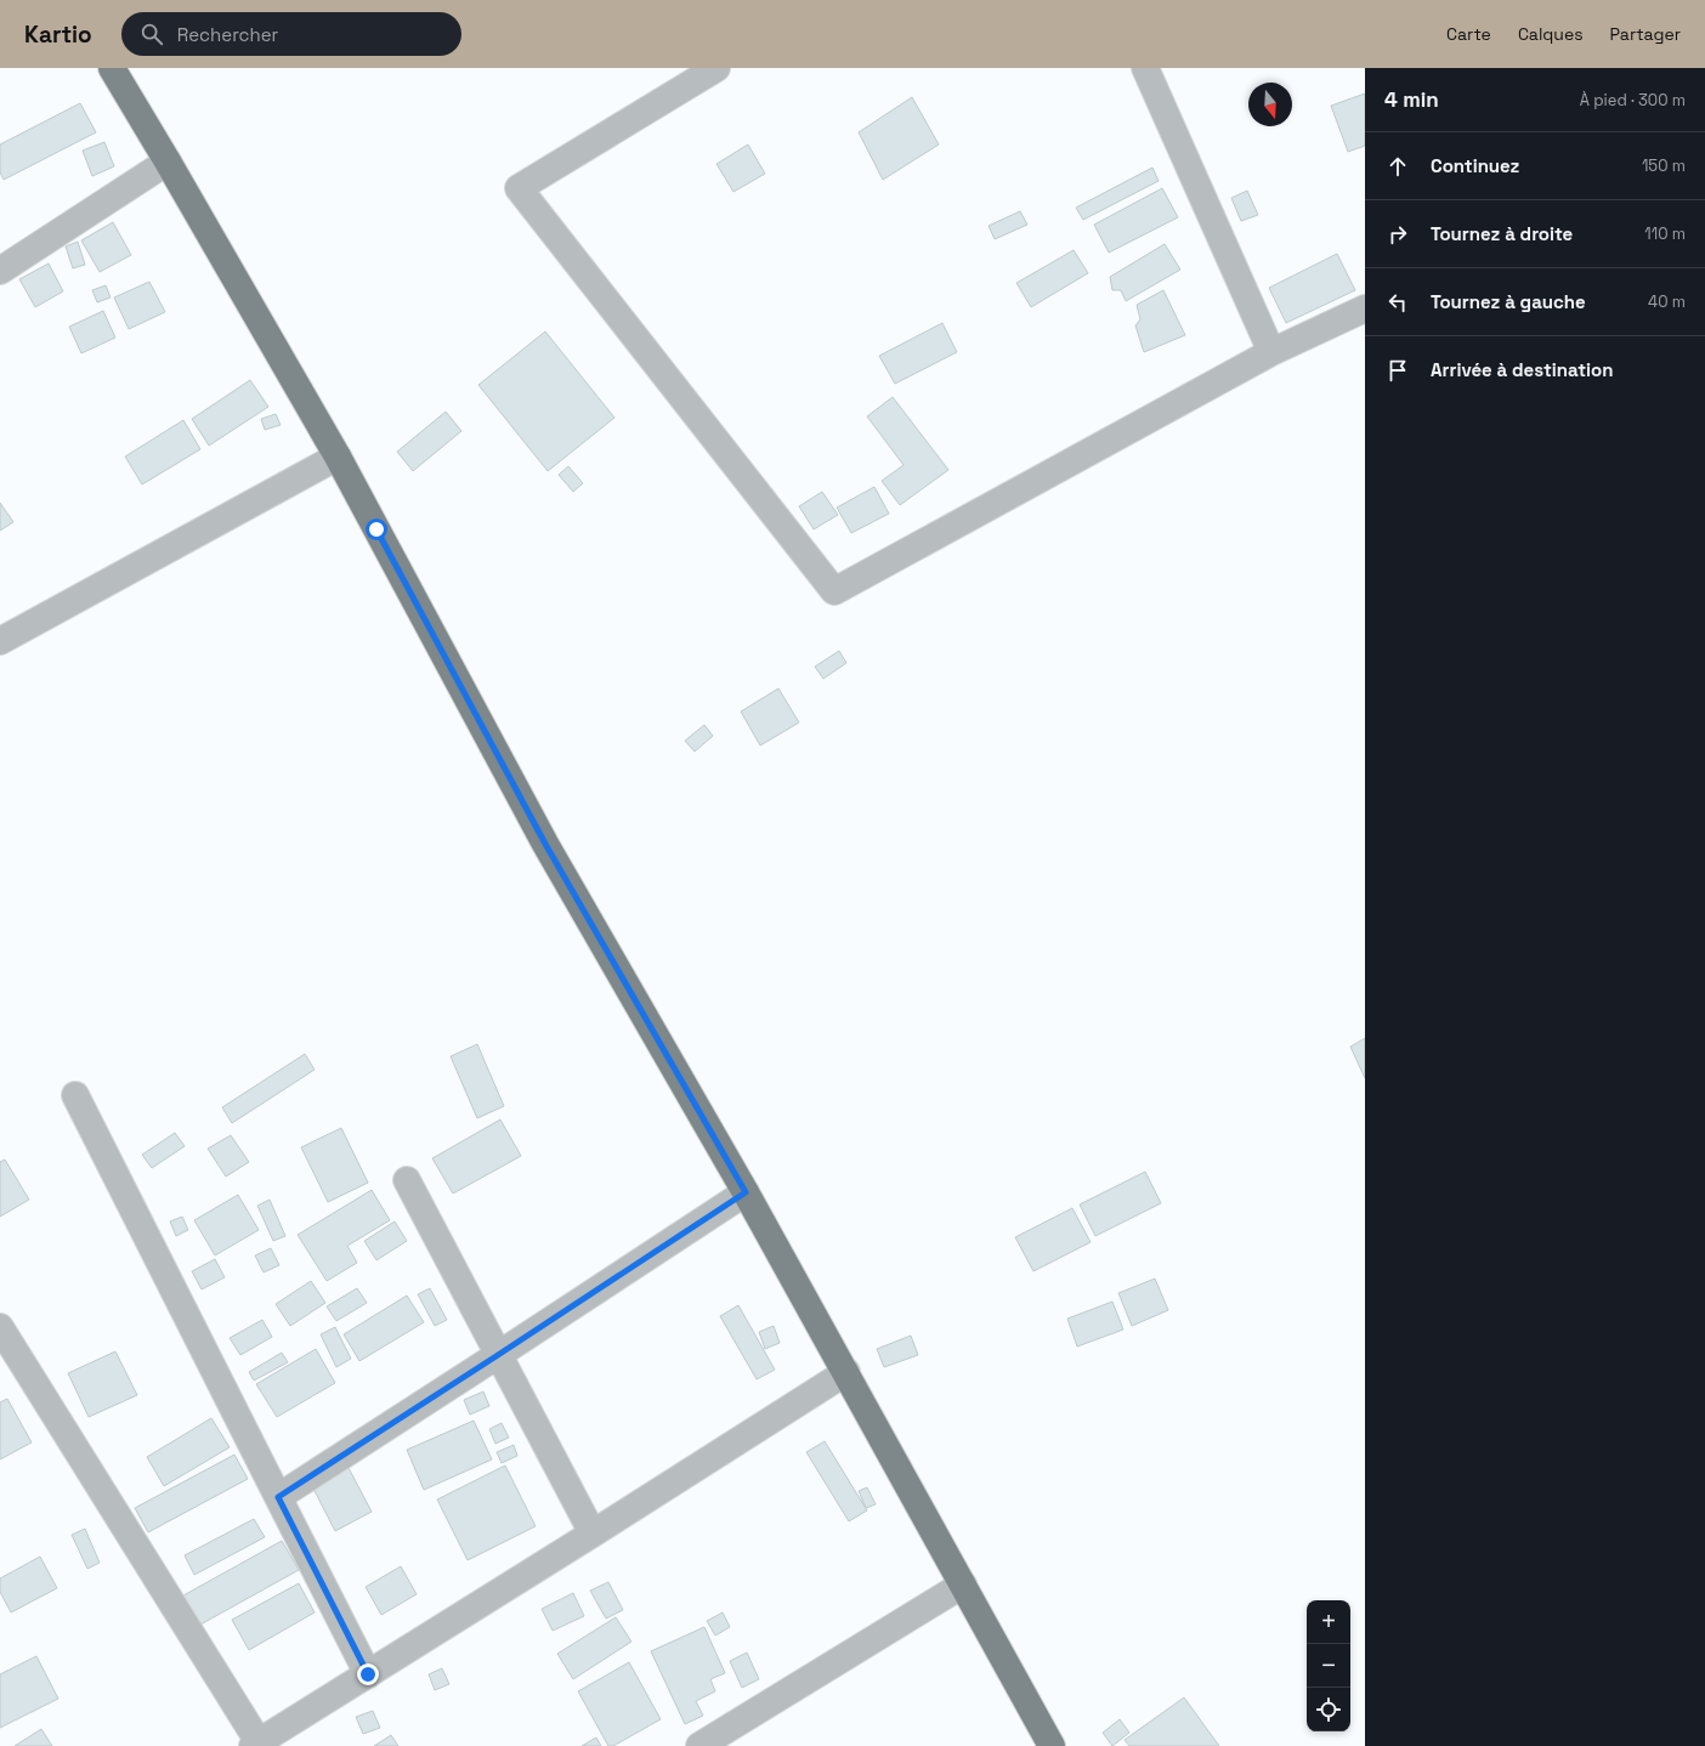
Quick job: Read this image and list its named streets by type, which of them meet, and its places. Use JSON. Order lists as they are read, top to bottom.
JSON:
{
  "north": "bottom",
  "page": {
    "header": "Kartio",
    "search": "Rechercher",
    "nav": ["Carte", "Calques", "Partager"],
    "heading": ["4 min", "À pied · 300 m"],
    "list": [
      ["Continuez", "150 m"],
      ["Tournez à droite", "110 m"],
      ["Tournez à gauche", "40 m"],
      "Arrivée à destination"
    ],
    "map_buttons": ["+", "−"]
  }
}
